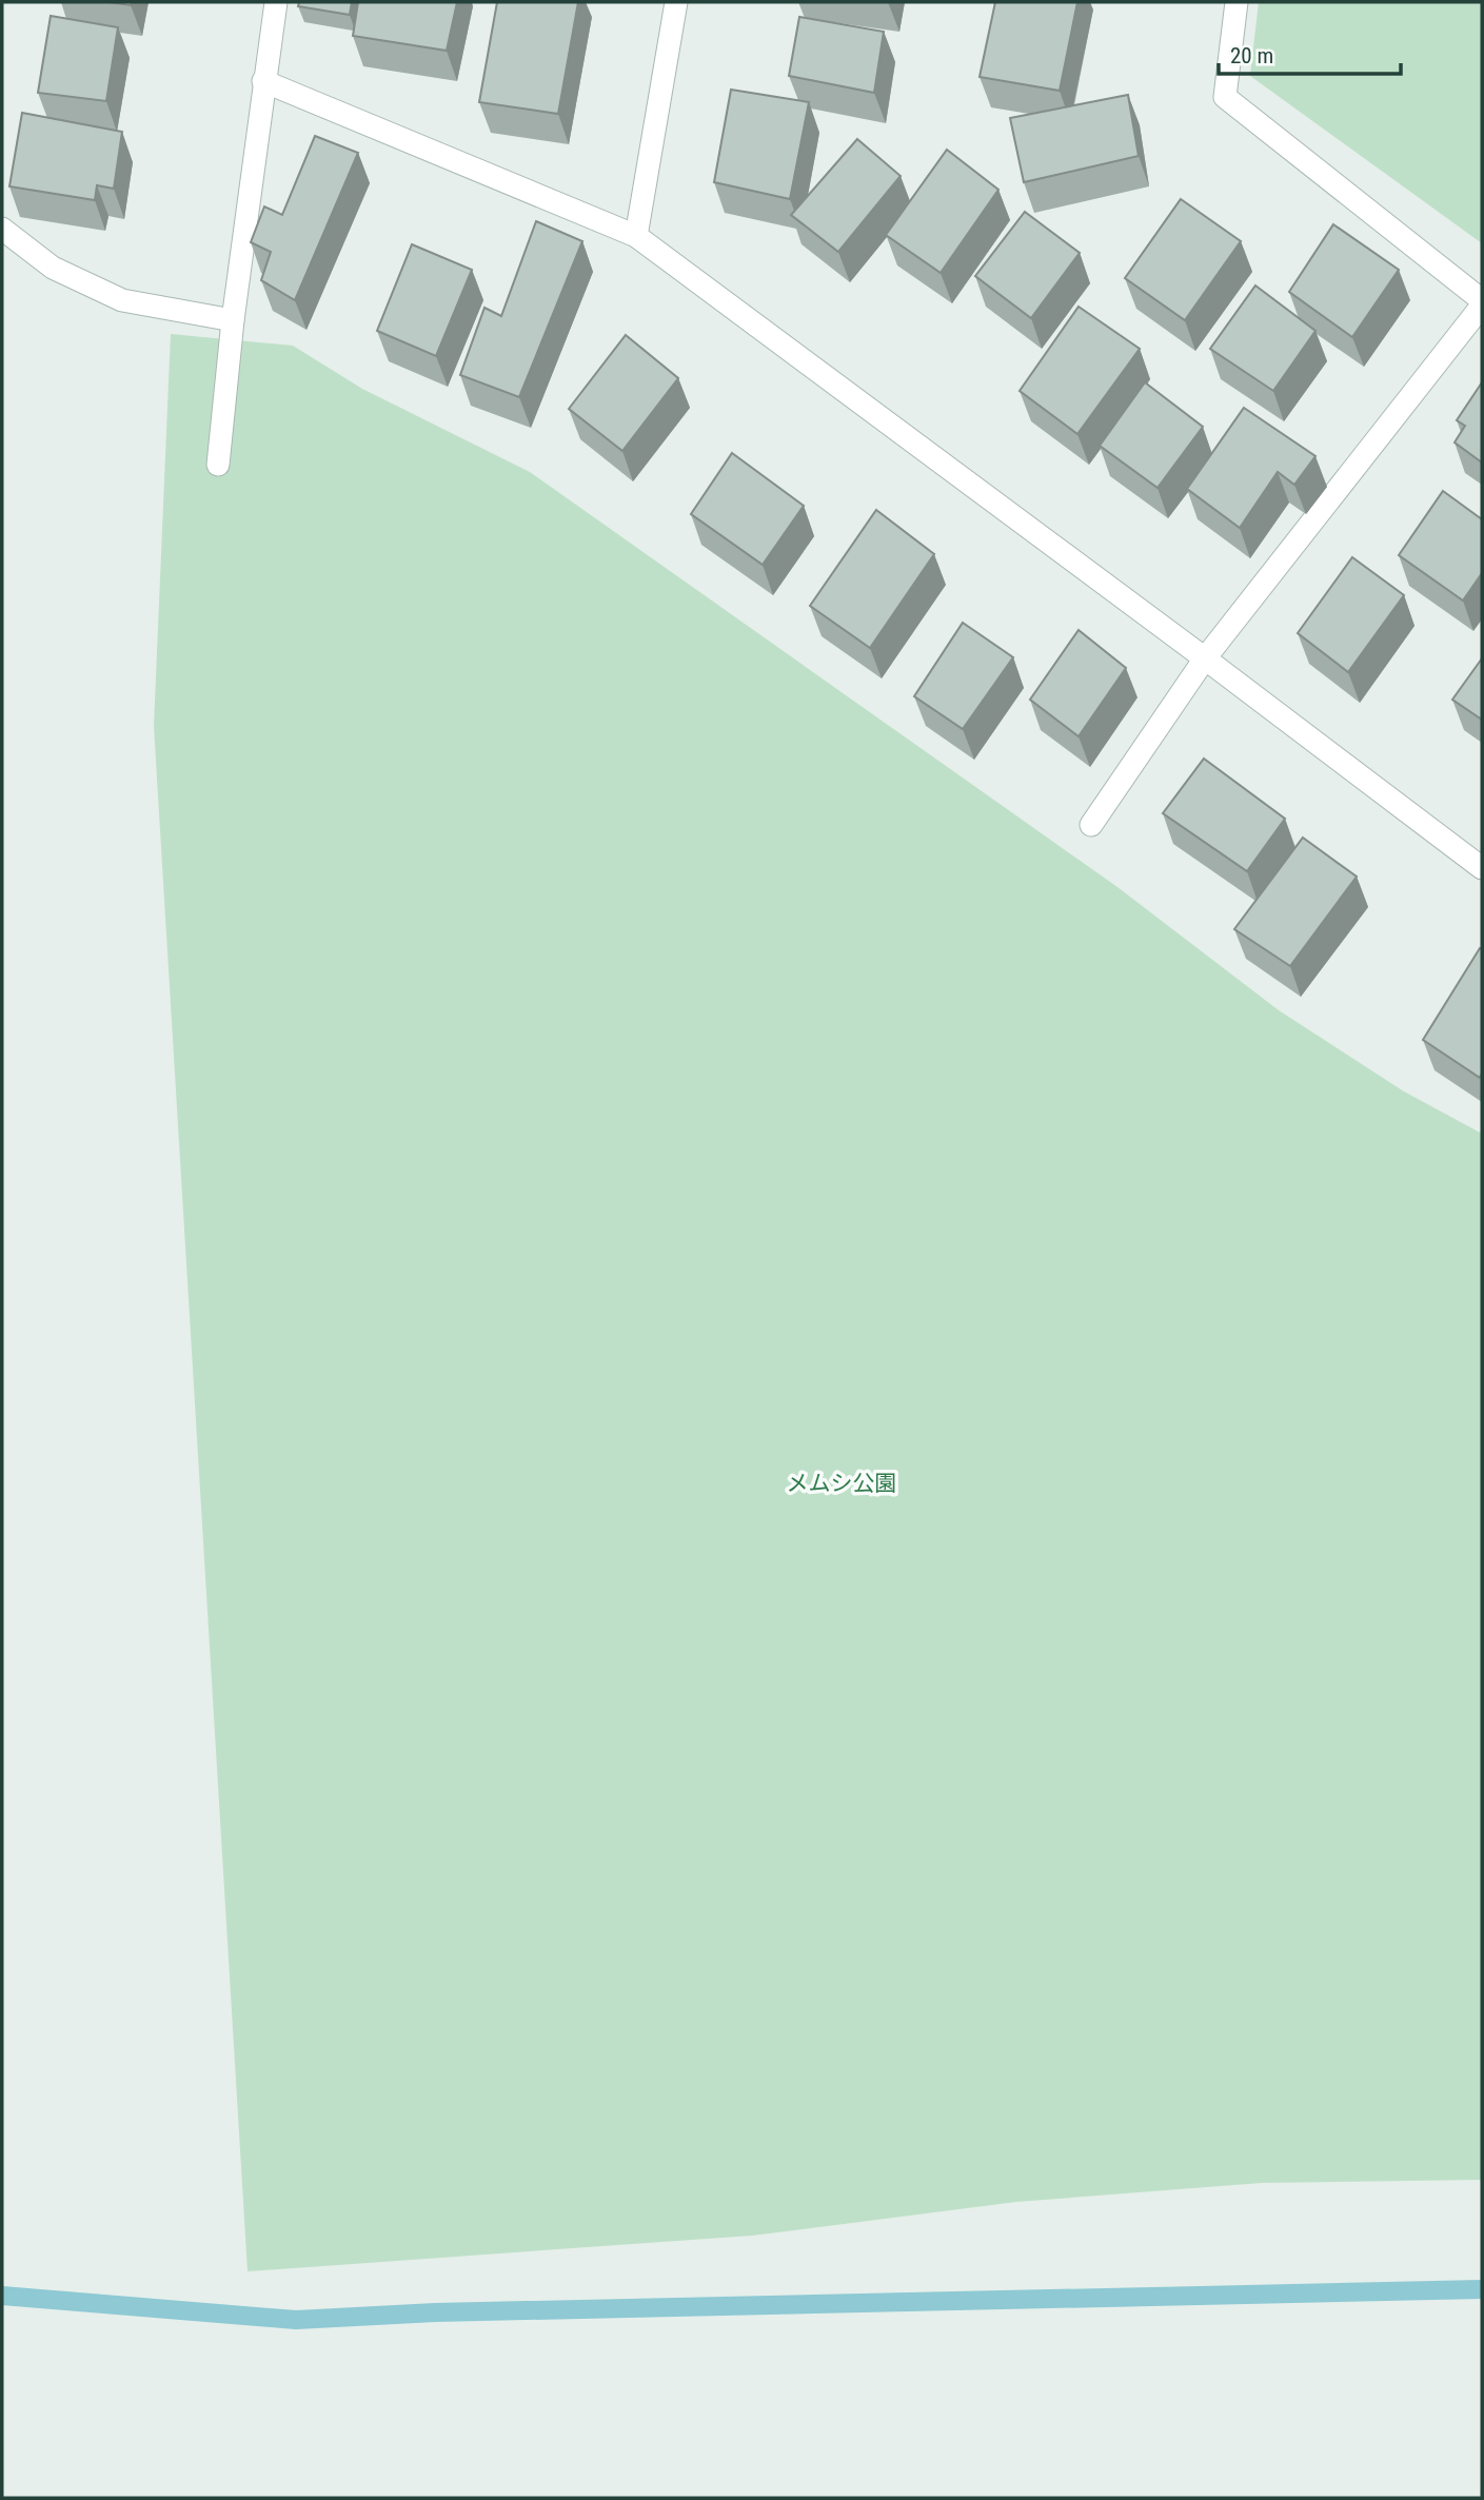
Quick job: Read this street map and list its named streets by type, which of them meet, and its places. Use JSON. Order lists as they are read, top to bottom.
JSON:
{
  "parks": ["メムシ公園"],
  "scale_bar": "20 m"
}
